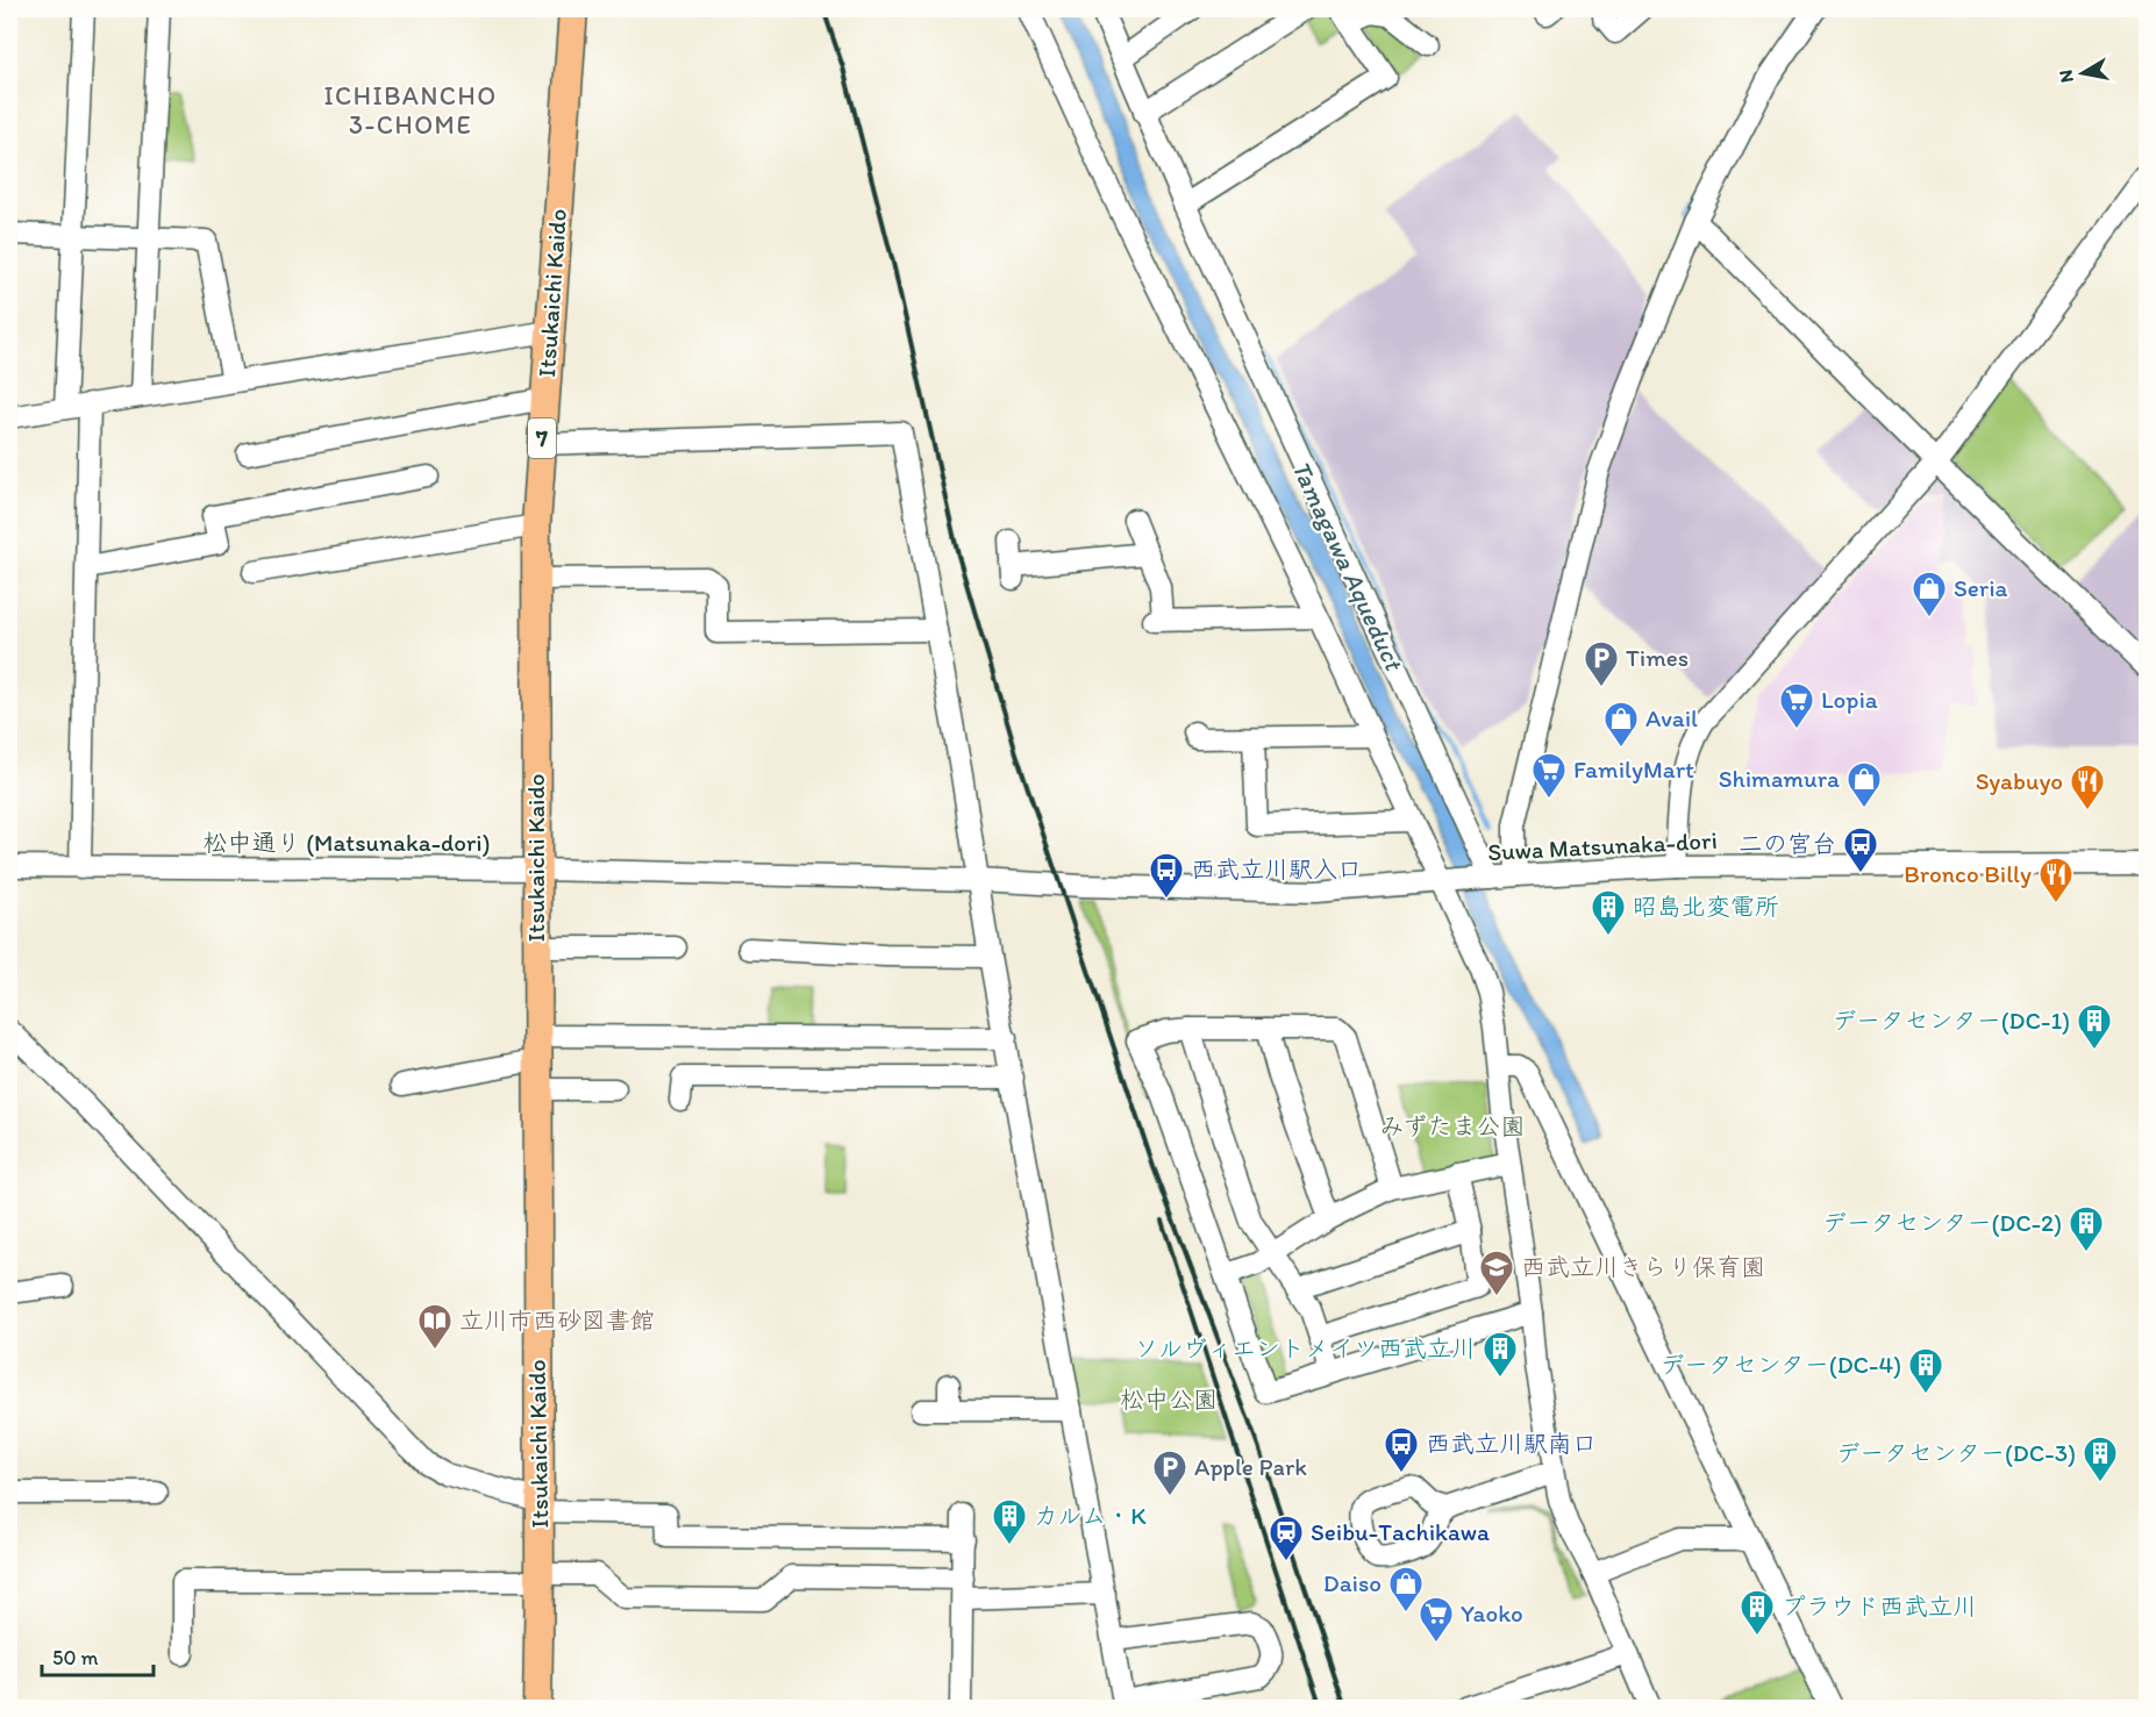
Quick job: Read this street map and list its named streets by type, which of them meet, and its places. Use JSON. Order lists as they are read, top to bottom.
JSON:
{
  "streets": {
    "main road": ["Itsukaichi Kaido", "7"],
    "street": ["松中通り (Matsunaka-dori)", "Suwa Matsunaka-dori"]
  },
  "crossings": [
    ["Itsukaichi Kaido", "松中通り (Matsunaka-dori)"],
    ["松中通り (Matsunaka-dori)", "Suwa Matsunaka-dori"]
  ],
  "districts": ["ICHIBANCHO 3-CHOME"],
  "water": ["Tamagawa Aqueduct"],
  "parks": ["みずたま公園", "松中公園"],
  "places": {
    "shop": [
      "Seria",
      "Avail",
      "Shimamura",
      "Daiso"
    ],
    "parking": ["Times", "Apple Park"],
    "supermarket": ["Lopia", "FamilyMart", "Yaoko"],
    "restaurant": ["Syabuyo", "Bronco Billy"],
    "bus stop": ["二の宮台", "西武立川駅入口", "西武立川駅南口"],
    "building": [
      "昭島北変電所",
      "データセンター(DC-1)",
      "データセンター(DC-2)",
      "ソルヴィエントメイツ西武立川",
      "データセンター(DC-4)",
      "データセンター(DC-3)",
      "カルム・K",
      "プラウド西武立川"
    ],
    "school or university": ["西武立川きらり保育園"],
    "library": ["立川市西砂図書館"],
    "station": ["Seibu-Tachikawa"]
  },
  "scale_bar": "50 m",
  "north": "left"
}
